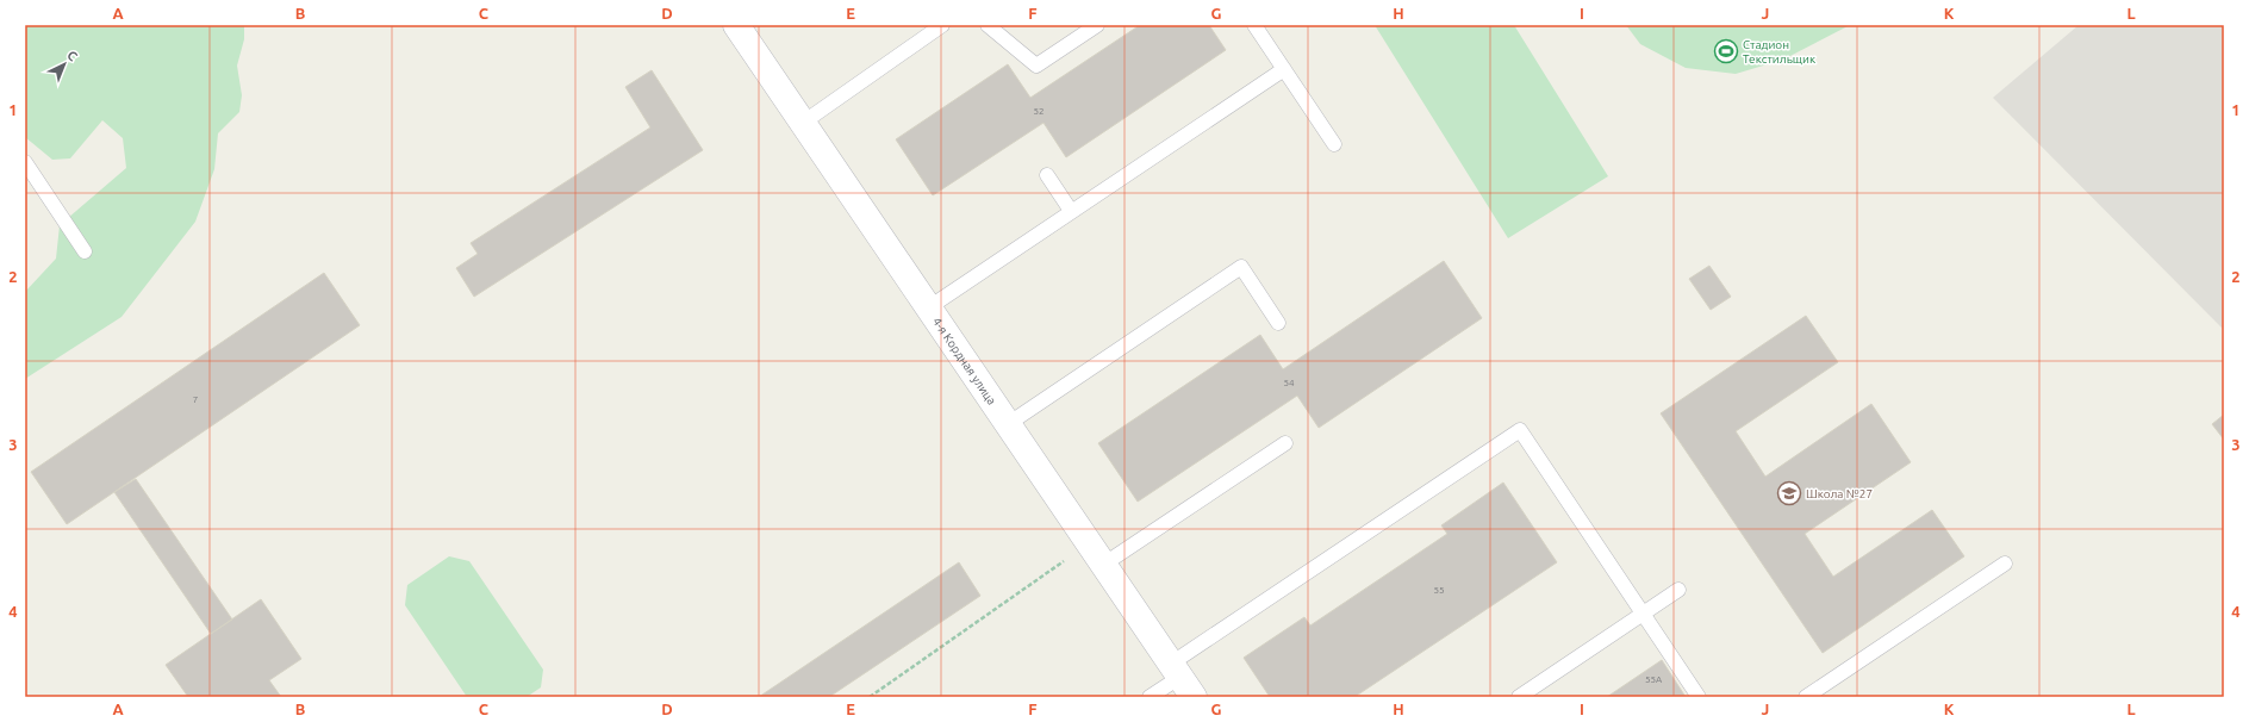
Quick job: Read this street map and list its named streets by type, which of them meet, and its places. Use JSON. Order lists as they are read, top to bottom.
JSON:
{
  "streets": {
    "street": ["4-я Кордная улица"]
  },
  "places": {
    "sports": ["Стадион Текстильщик"],
    "school or university": ["Школа №27"]
  },
  "house_numbers": [
    "52",
    "54",
    "7",
    "55",
    "55А"
  ],
  "north": "top right",
  "grid": {
    "columns": [
      "A",
      "B",
      "C",
      "D",
      "E",
      "F",
      "G",
      "H",
      "I",
      "J",
      "K",
      "L"
    ],
    "rows": [
      "1",
      "2",
      "3",
      "4"
    ]
  }
}
